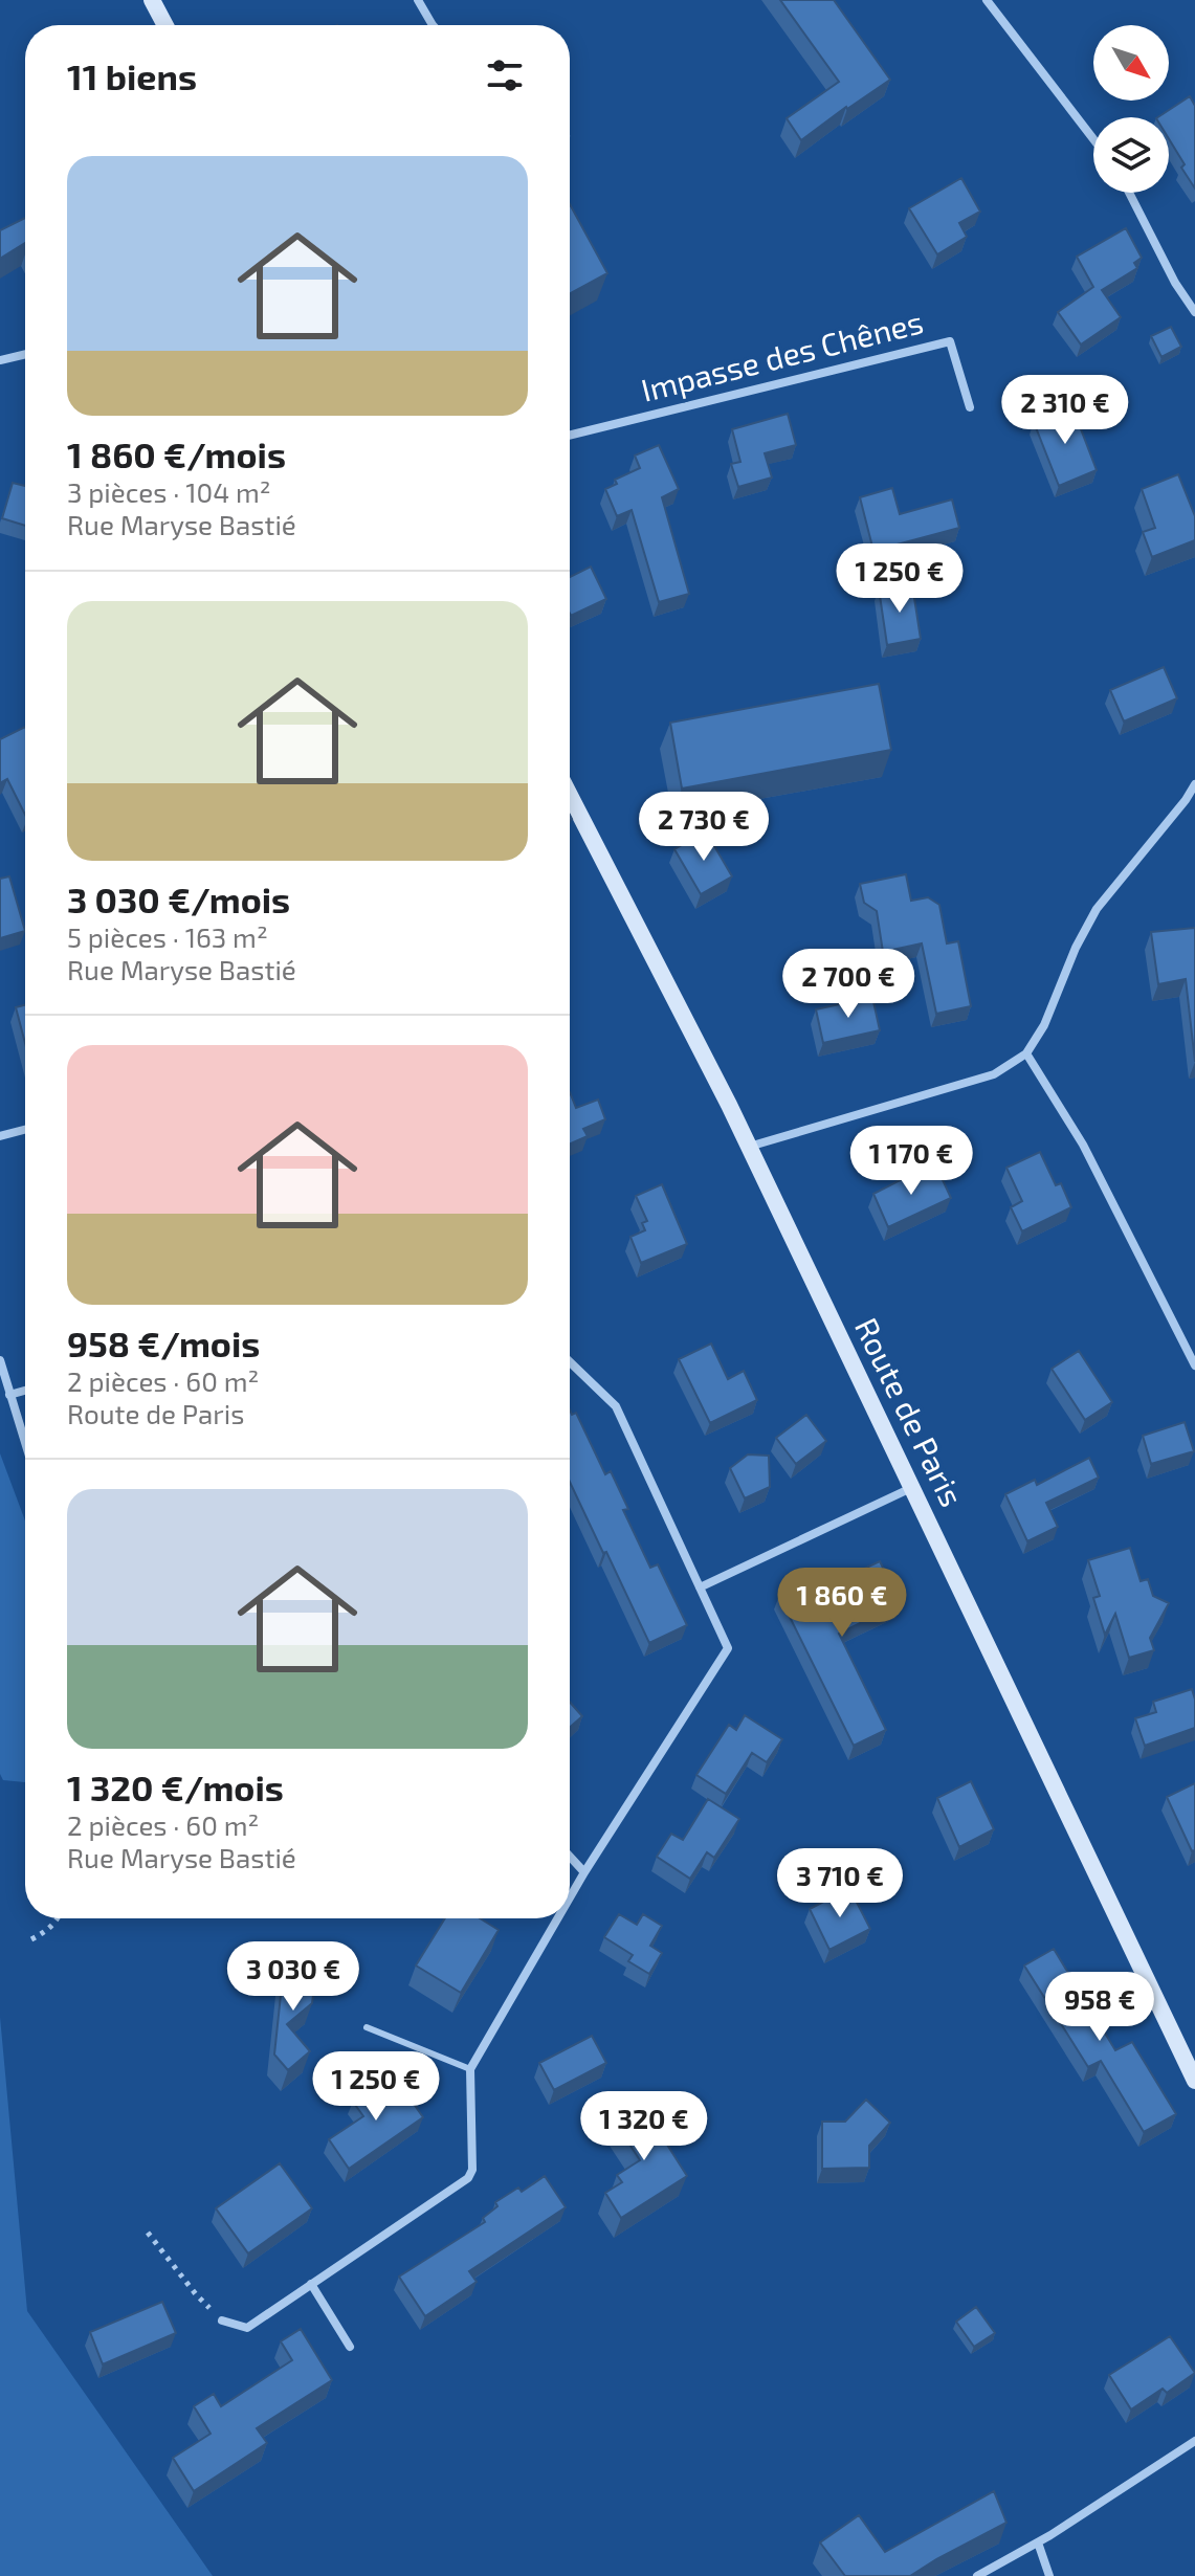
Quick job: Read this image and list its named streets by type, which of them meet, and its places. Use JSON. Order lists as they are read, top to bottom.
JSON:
{
  "streets": {
    "main road": ["Route de Paris"],
    "street": ["Impasse des Chênes"]
  },
  "north": "bottom right",
  "page": {
    "heading": "11 biens",
    "list": [
      {
        "name": "1 860 €/mois",
        "note": "3 pièces · 104 m² · Rue Maryse Bastié"
      },
      {
        "name": "3 030 €/mois",
        "note": "5 pièces · 163 m² · Rue Maryse Bastié"
      },
      {
        "name": "958 €/mois",
        "note": "2 pièces · 60 m² · Route de Paris"
      },
      {
        "name": "1 320 €/mois",
        "note": "2 pièces · 60 m² · Rue Maryse Bastié"
      }
    ],
    "price": [
      "2 310 €",
      "1 250 €",
      "2 730 €",
      "2 700 €",
      "1 170 €",
      "1 860 €",
      "3 710 €",
      "3 030 €",
      "958 €",
      "1 250 €",
      "1 320 €"
    ]
  }
}
